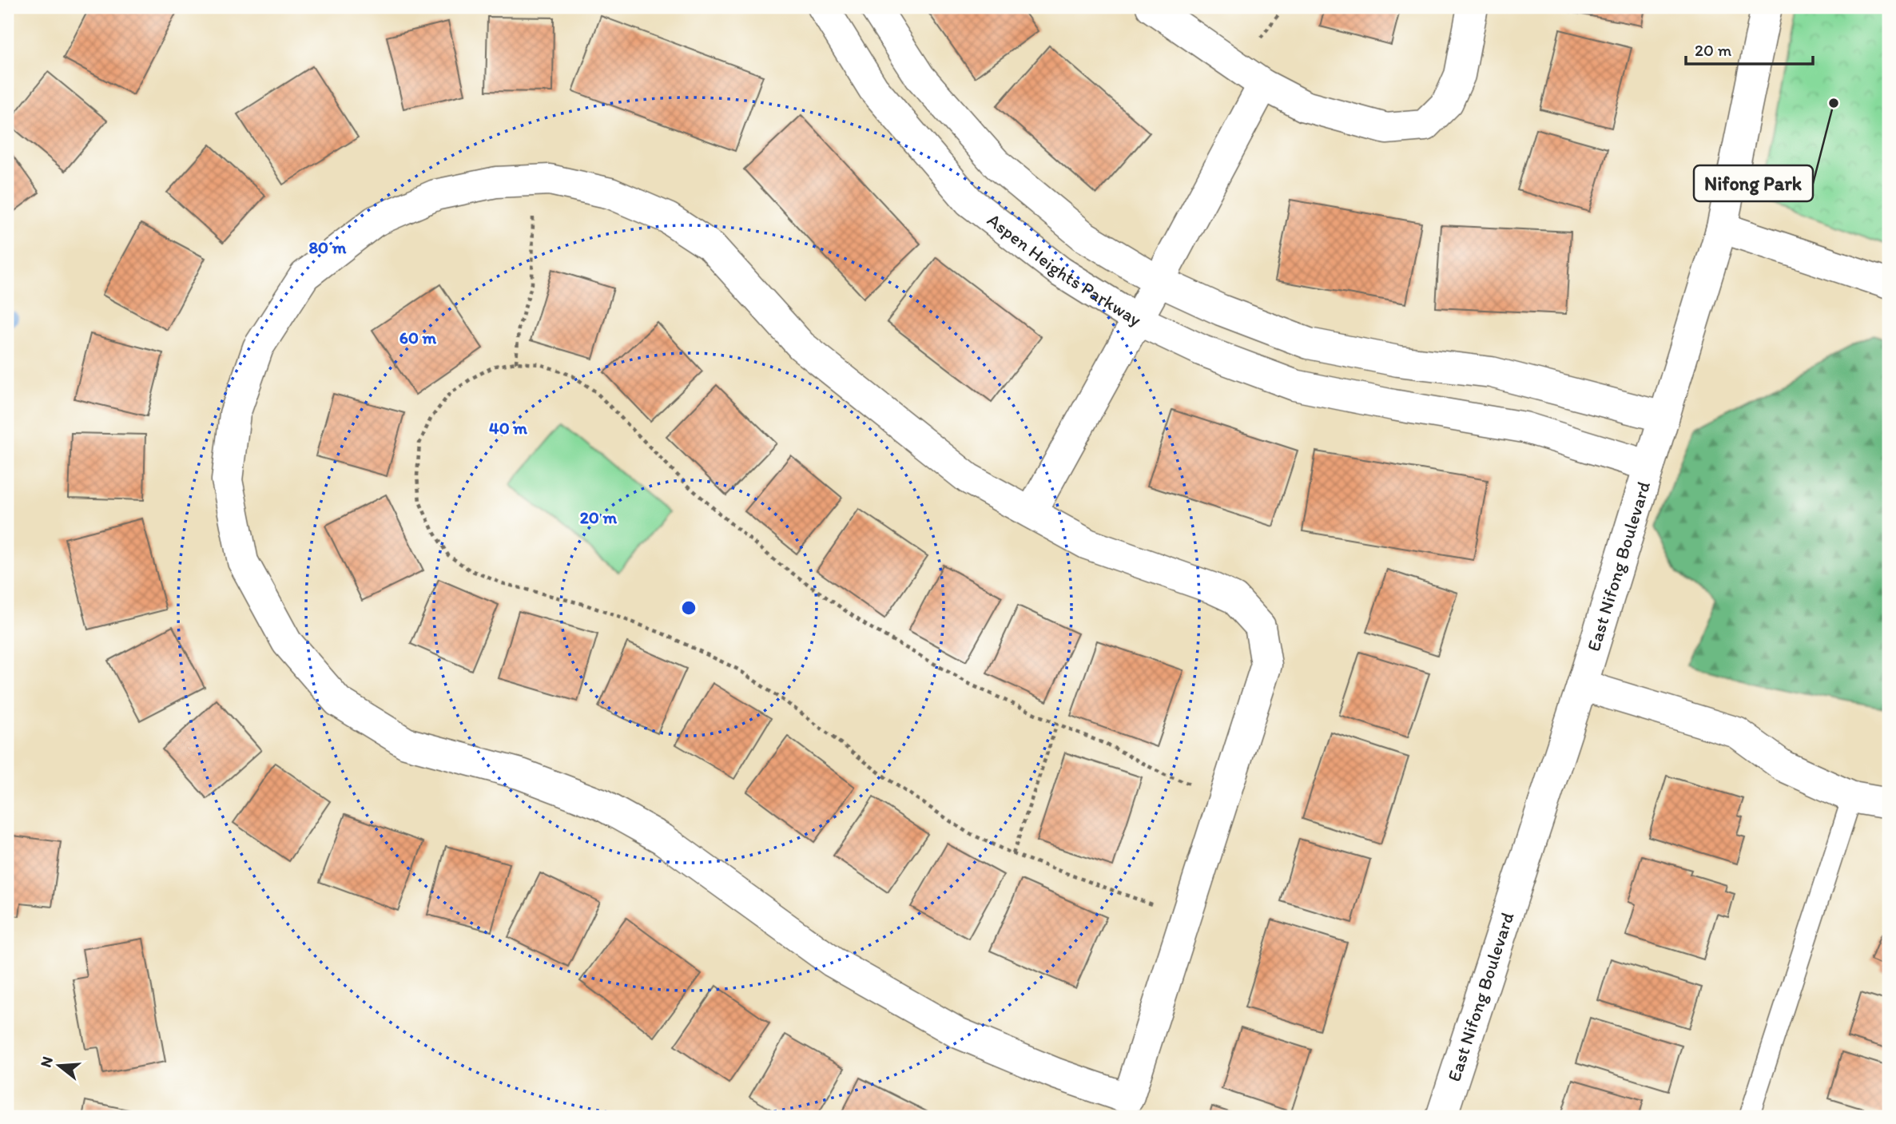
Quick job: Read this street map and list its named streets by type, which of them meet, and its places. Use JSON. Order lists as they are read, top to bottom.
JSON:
{
  "streets": {
    "street": ["Aspen Heights Parkway", "East Nifong Boulevard"]
  },
  "crossings": [
    ["Aspen Heights Parkway", "East Nifong Boulevard"]
  ],
  "places": ["Nifong Park"],
  "scale_bar": "20 m",
  "north": "left",
  "rings": [
    "80 m",
    "60 m",
    "40 m",
    "20 m"
  ]
}
